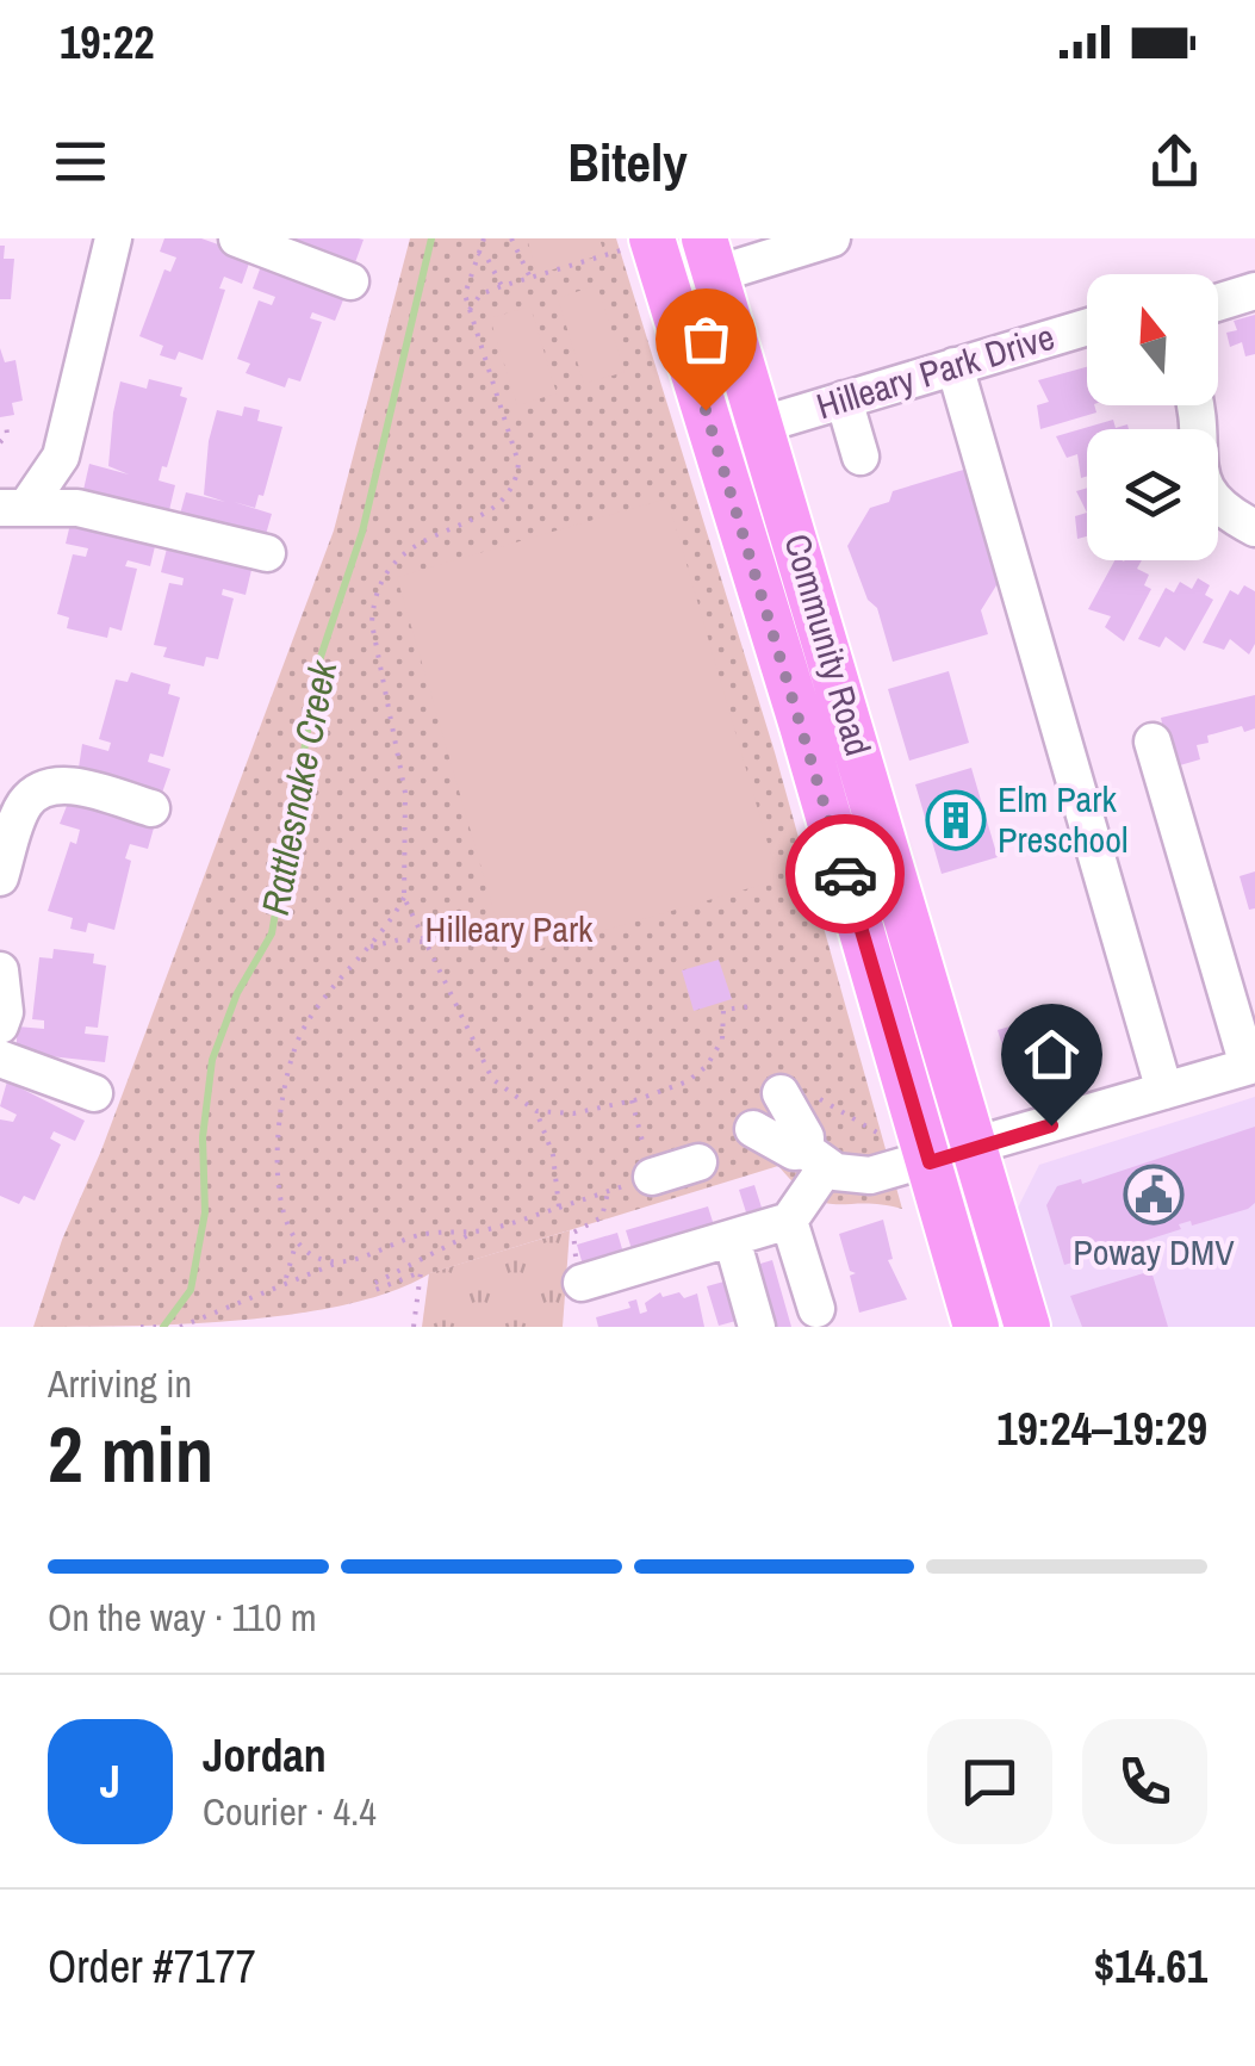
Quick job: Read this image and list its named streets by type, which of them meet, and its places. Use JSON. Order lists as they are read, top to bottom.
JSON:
{
  "streets": {
    "main road": ["Community Road"],
    "street": ["Hilleary Park Drive"]
  },
  "crossings": [
    ["Hilleary Park Drive", "Community Road"]
  ],
  "water": ["Rattlesnake Creek"],
  "parks": ["Hilleary Park"],
  "places": {
    "building": ["Elm Park Preschool"],
    "public building": ["Poway DMV"]
  },
  "north": "top",
  "page": {
    "status": "19:22",
    "header": "Bitely",
    "heading": ["2 min", "Arriving in", "19:24–19:29"],
    "panel": [
      "Jordan",
      "Courier · 4.4",
      "Order #7177",
      "$14.61"
    ],
    "bar": "On the way · 110 m",
    "round": "J"
  }
}
